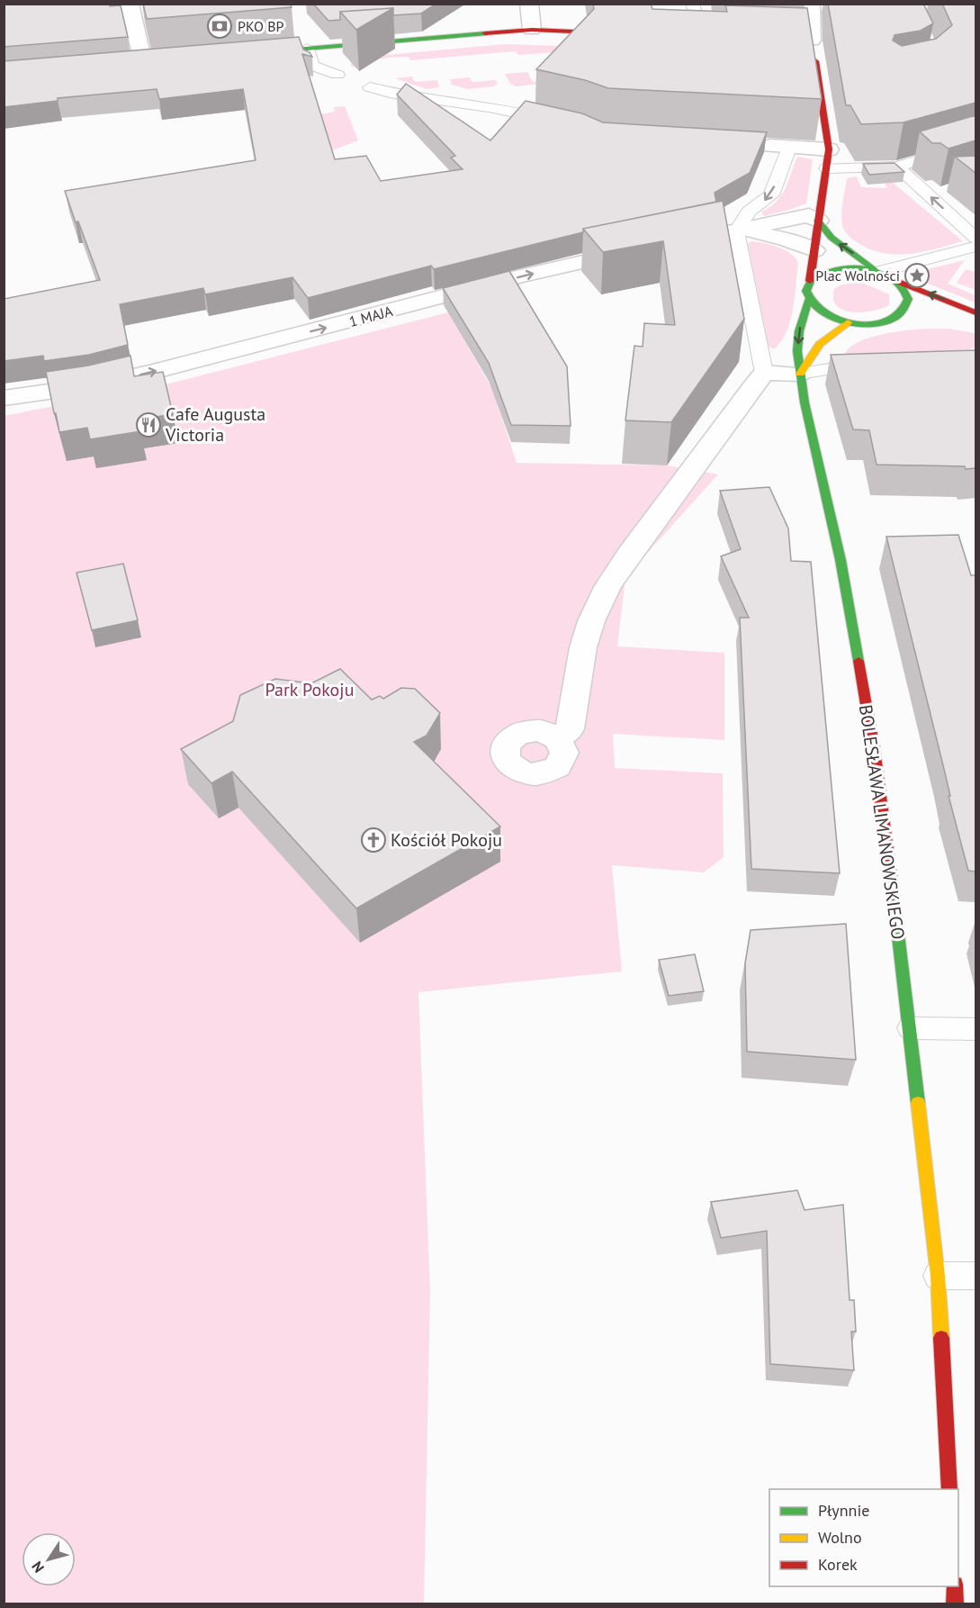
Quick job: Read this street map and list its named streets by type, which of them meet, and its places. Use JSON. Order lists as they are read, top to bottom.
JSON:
{
  "streets": {
    "main road": ["BOLESŁAWA LIMANOWSKIEGO"],
    "street": ["1 MAJA"]
  },
  "one_way": ["1 MAJA"],
  "parks": ["Park Pokoju"],
  "places": {
    "bank": ["PKO BP"],
    "place": ["Plac Wolności"],
    "restaurant": ["Cafe Augusta Victoria"],
    "church": ["Kościół Pokoju"]
  },
  "legend": ["Płynnie", "Wolno", "Korek"],
  "north": "bottom left"
}
